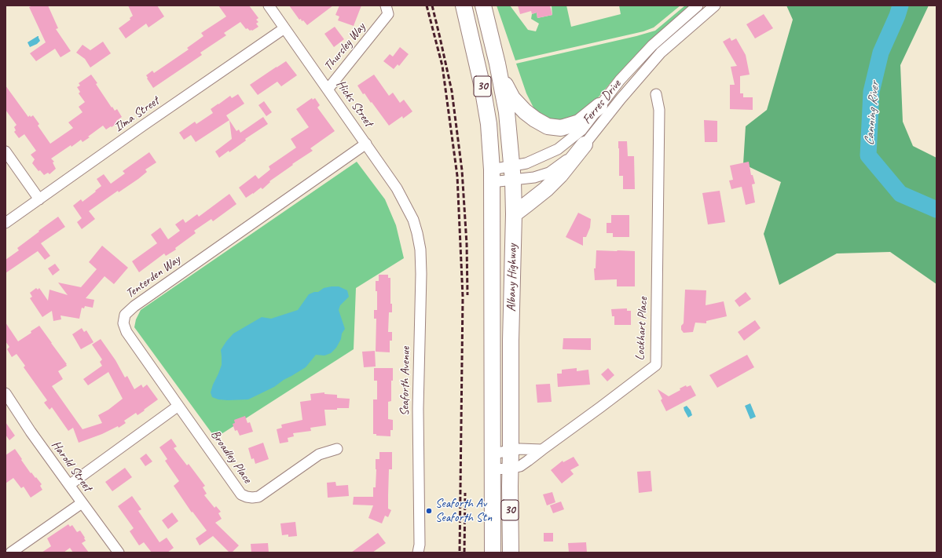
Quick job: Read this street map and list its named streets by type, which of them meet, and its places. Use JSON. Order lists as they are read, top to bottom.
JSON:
{
  "streets": {
    "highway": ["30", "Albany Highway"],
    "street": [
      "Thursley Way",
      "Ferres Drive",
      "Hicks Street",
      "Ilma Street",
      "Tenterden Way",
      "Lockhart Place",
      "Seaforth Avenue",
      "Broadley Place",
      "Harold Street"
    ]
  },
  "crossings": [
    ["Thursley Way", "Hicks Street"],
    ["Ferres Drive", "Albany Highway"],
    ["Hicks Street", "Ilma Street"],
    ["Hicks Street", "Tenterden Way"],
    ["Hicks Street", "Seaforth Avenue"],
    ["Tenterden Way", "Broadley Place"],
    ["Albany Highway", "Lockhart Place"]
  ],
  "water": ["Canning River"],
  "places": ["Seaforth Av Seaforth Stn"]
}
